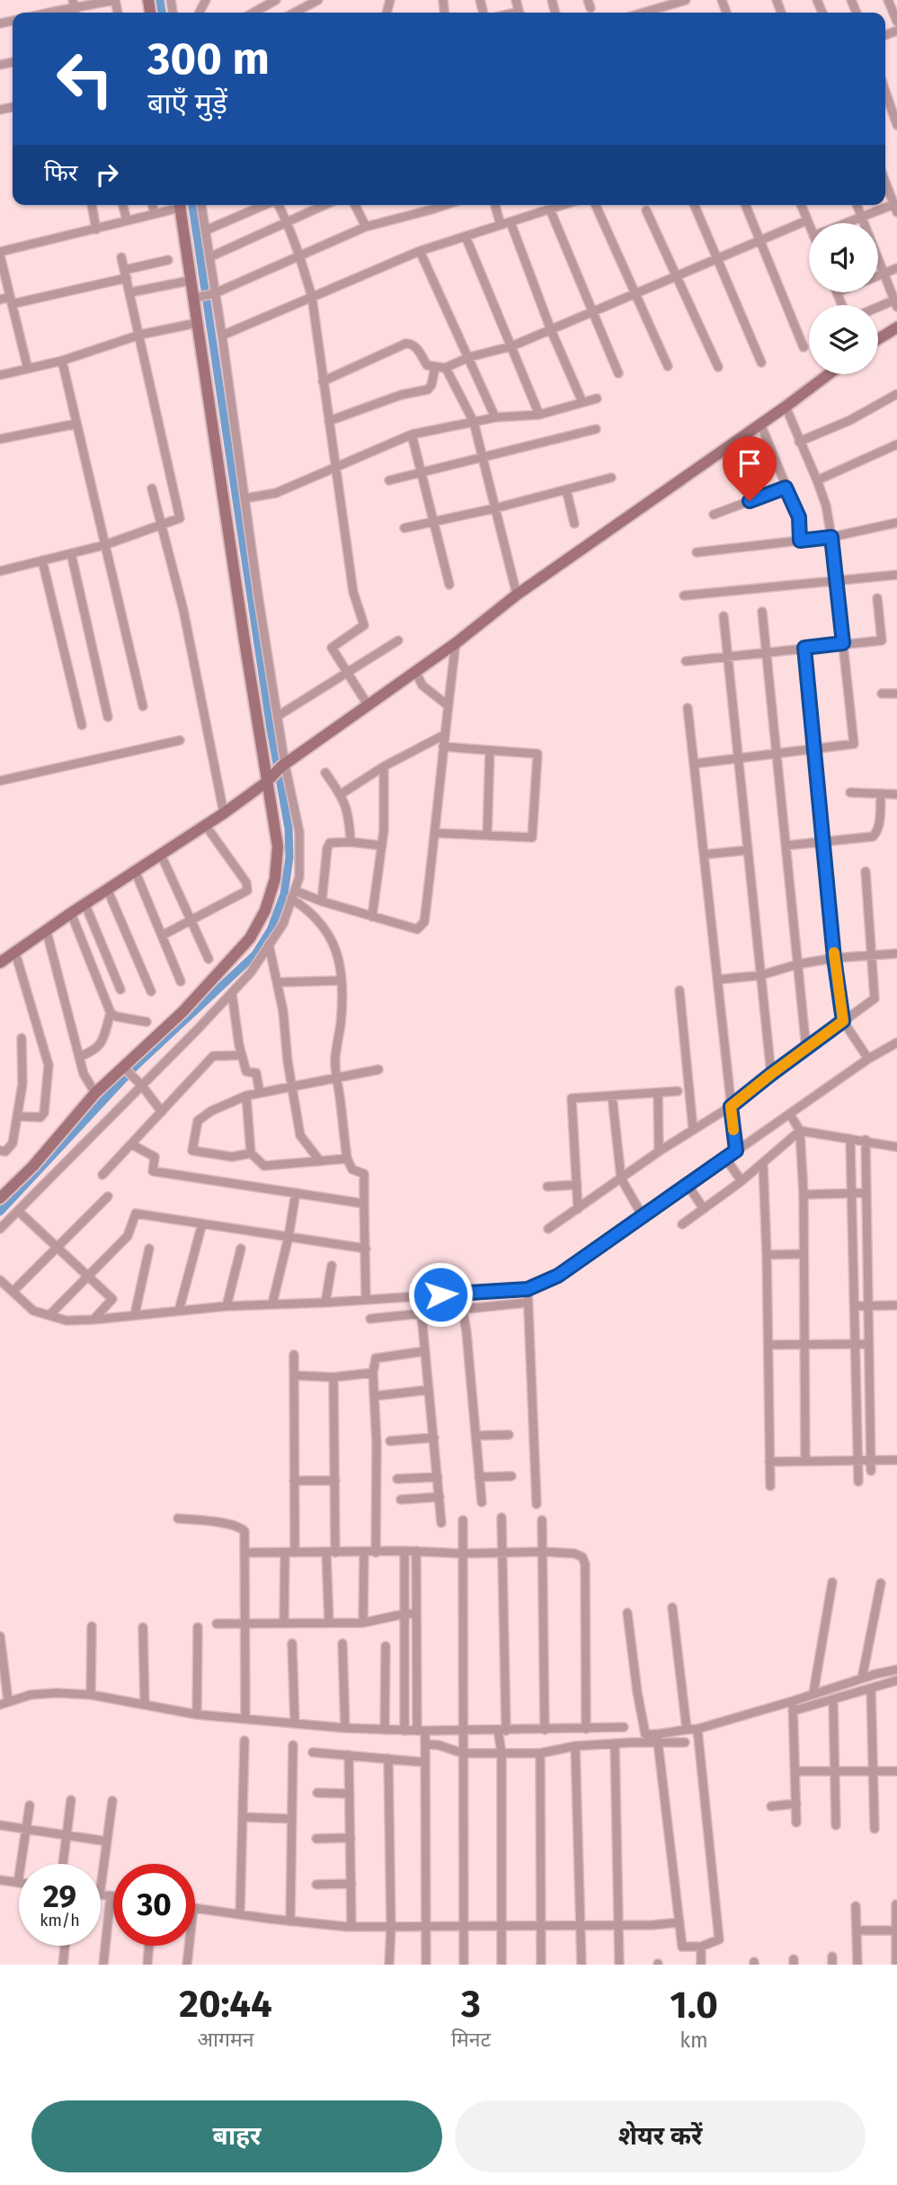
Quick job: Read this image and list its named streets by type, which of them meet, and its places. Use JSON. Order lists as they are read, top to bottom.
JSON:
{
  "page": {
    "turn": ["300 m", "बाएँ मुड़ें"],
    "then": "फिर",
    "speed": "29 km/h",
    "limit": "30",
    "eta": [
      "20:44",
      "आगमन",
      "3",
      "मिनट",
      "1.0",
      "km"
    ],
    "buttons": ["बाहर", "शेयर करें"]
  }
}
